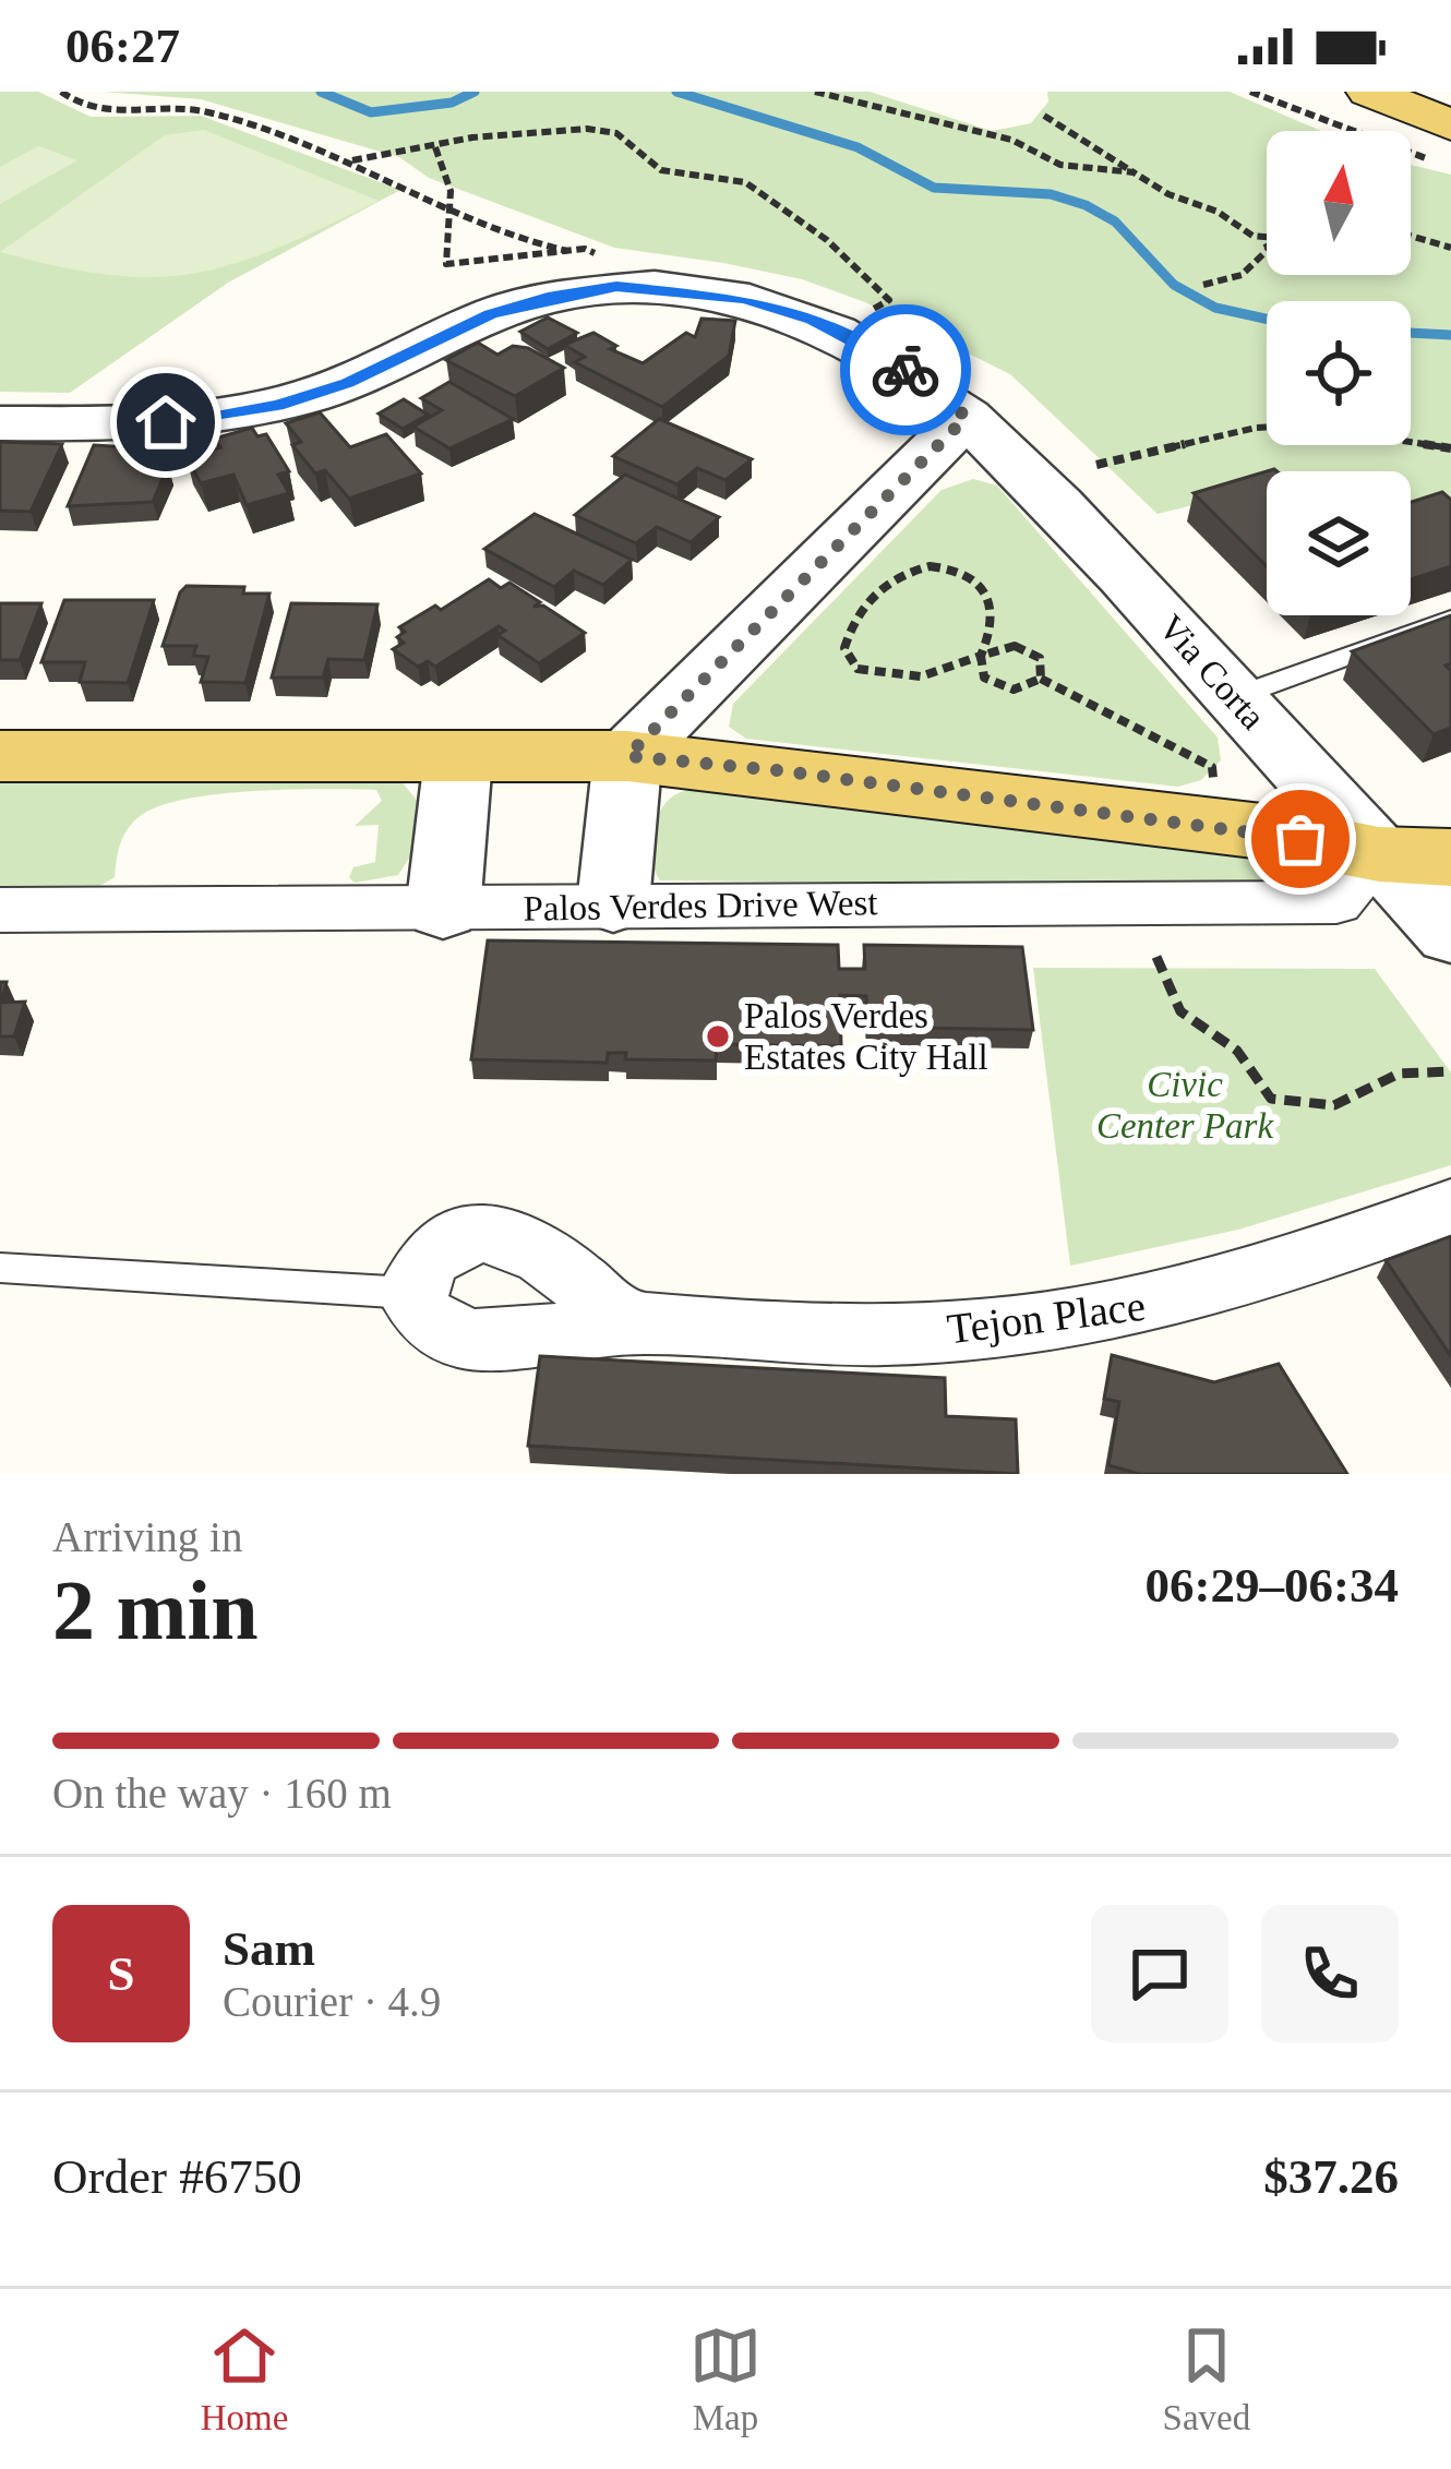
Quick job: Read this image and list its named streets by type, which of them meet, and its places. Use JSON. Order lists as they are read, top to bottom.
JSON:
{
  "streets": {
    "street": ["Via Corta", "Palos Verdes Drive West", "Tejon Place"]
  },
  "crossings": [
    ["Via Corta", "Palos Verdes Drive West"]
  ],
  "parks": ["Civic Center Park"],
  "places": ["Palos Verdes Estates City Hall"],
  "north": "top",
  "page": {
    "status": "06:27",
    "heading": ["2 min", "Arriving in", "06:29–06:34"],
    "panel": [
      "Sam",
      "Courier · 4.9",
      "Order #6750",
      "$37.26"
    ],
    "bar": "On the way · 160 m",
    "round": "S",
    "tabs": ["Home", "Map", "Saved"]
  }
}
